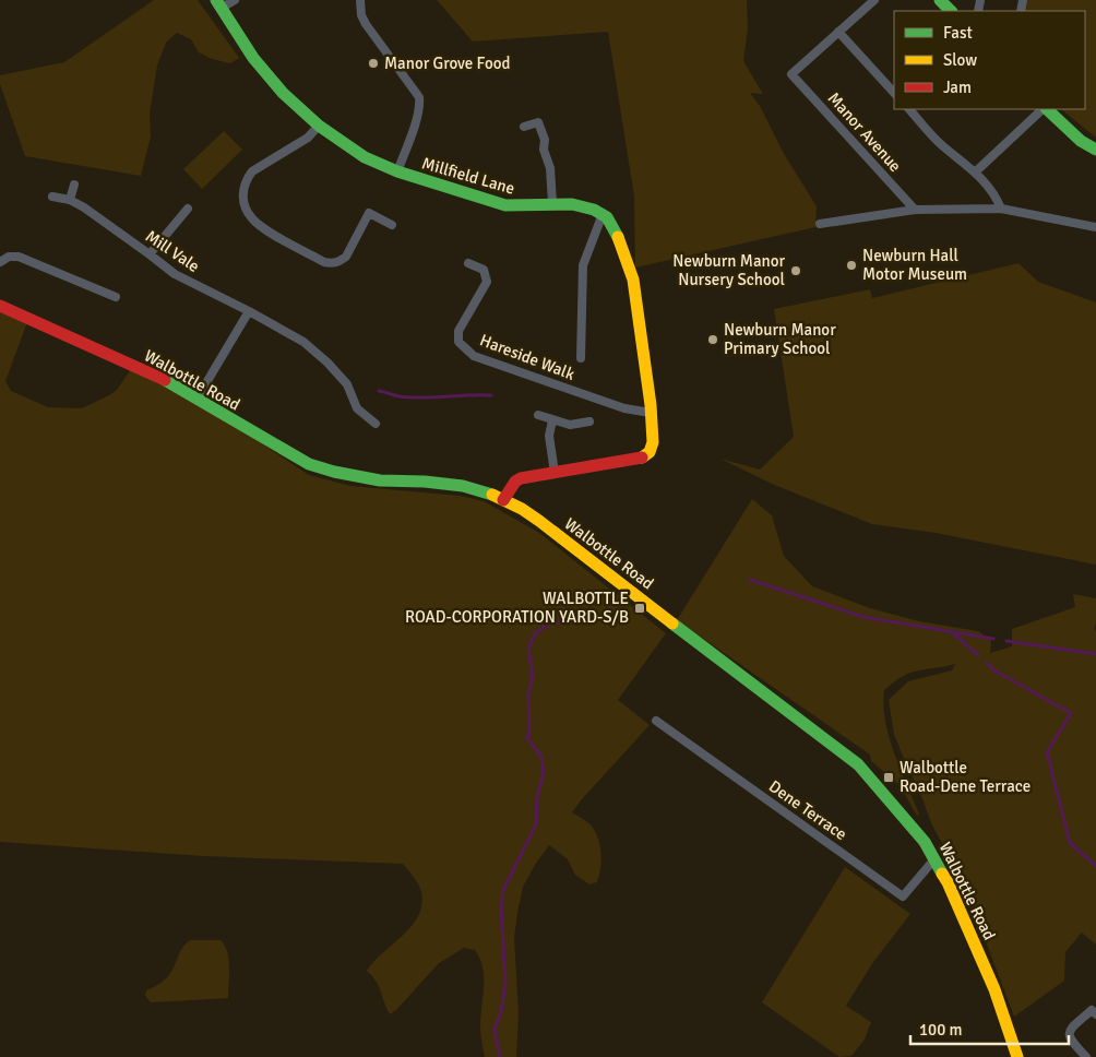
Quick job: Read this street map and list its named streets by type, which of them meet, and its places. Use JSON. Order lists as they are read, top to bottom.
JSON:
{
  "streets": {
    "street": [
      "Manor Avenue",
      "Millfield Lane",
      "Mill Vale",
      "Hareside Walk",
      "Walbottle Road",
      "Dene Terrace"
    ]
  },
  "crossings": [
    ["Walbottle Road", "Dene Terrace"]
  ],
  "places": {
    "other": [
      "Manor Grove Food",
      "Newburn Hall Motor Museum",
      "Newburn Manor Nursery School",
      "Newburn Manor Primary School"
    ],
    "transit": ["WALBOTTLE ROAD-CORPORATION YARD-S/B", "Walbottle Road-Dene Terrace"]
  },
  "legend": ["Fast", "Slow", "Jam"],
  "scale_bar": "100 m"
}
